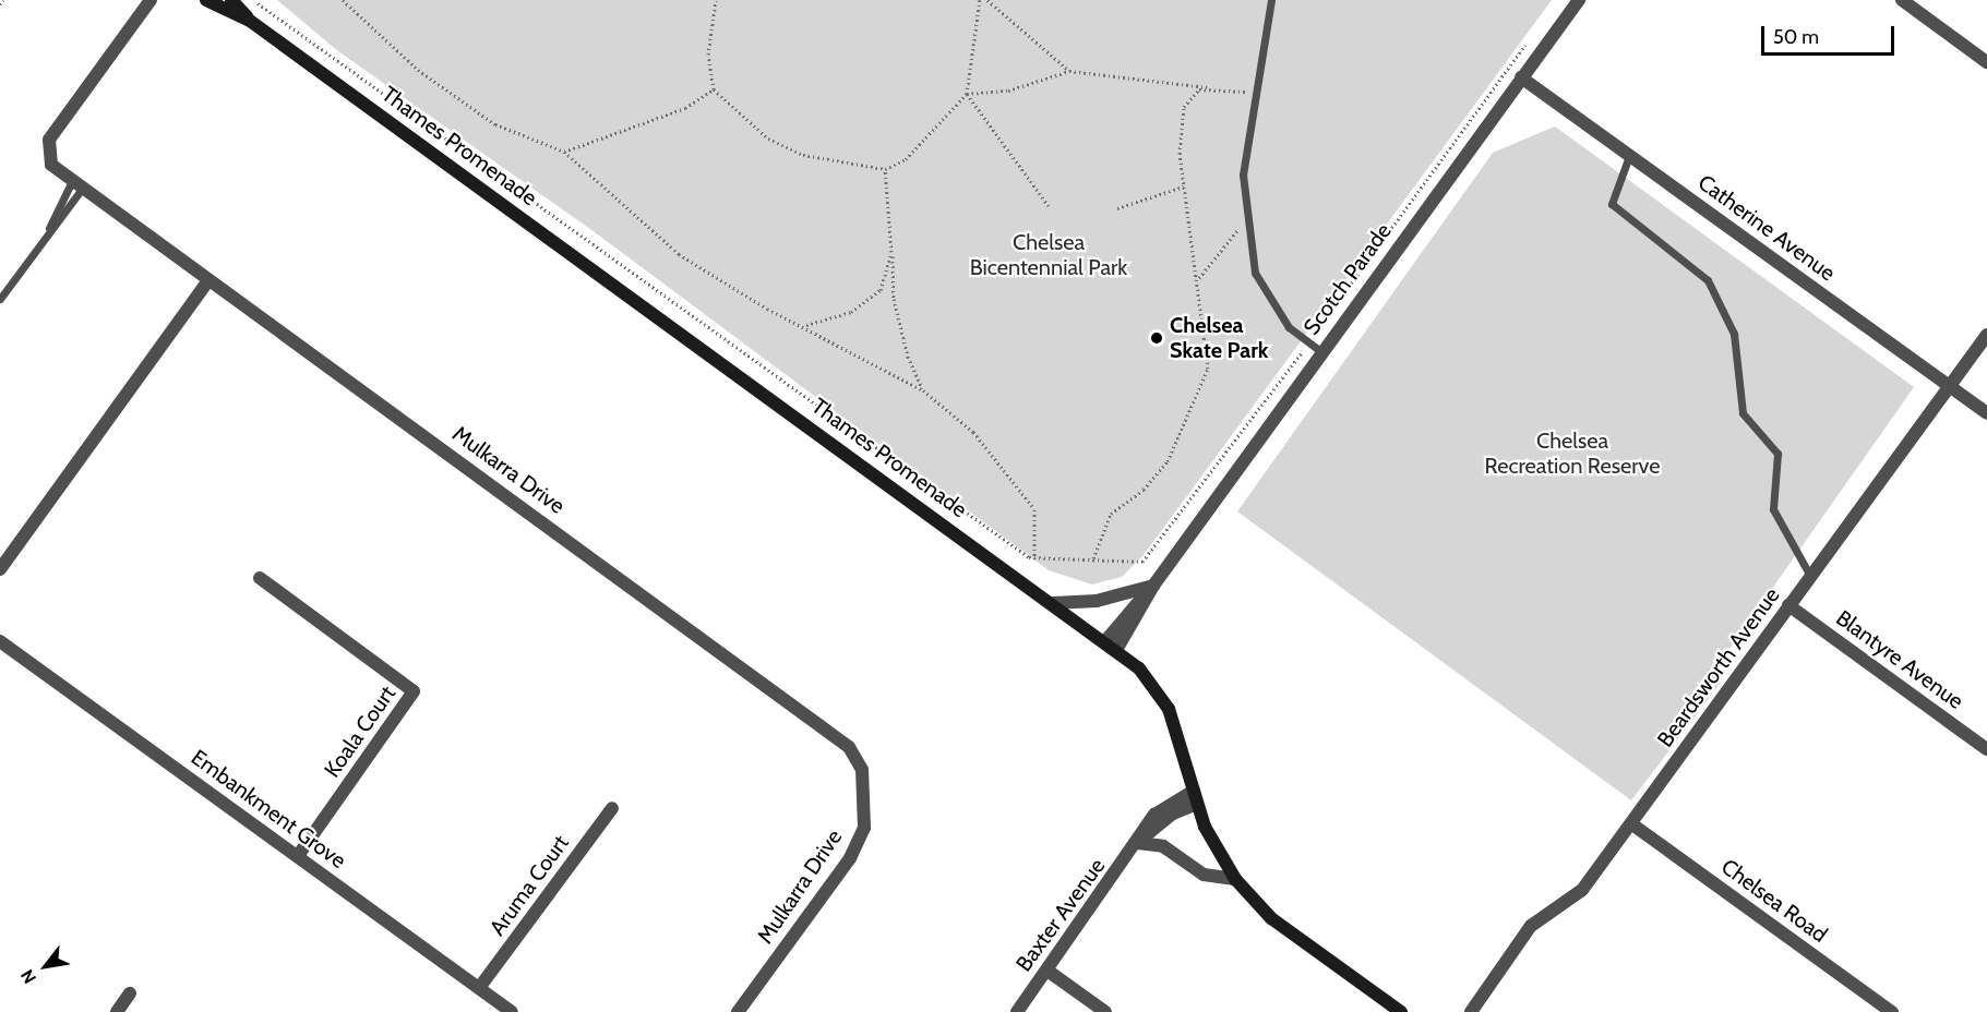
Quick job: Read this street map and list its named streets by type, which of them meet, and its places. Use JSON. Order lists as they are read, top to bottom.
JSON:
{
  "streets": {
    "main road": ["Thames Promenade"],
    "street": [
      "Catherine Avenue",
      "Scotch Parade",
      "Mulkarra Drive",
      "Blantyre Avenue",
      "Beardsworth Avenue",
      "Koala Court",
      "Embankment Grove",
      "Aruma Court",
      "Chelsea Road",
      "Baxter Avenue"
    ]
  },
  "crossings": [
    ["Thames Promenade", "Scotch Parade"],
    ["Thames Promenade", "Baxter Avenue"],
    ["Catherine Avenue", "Scotch Parade"],
    ["Catherine Avenue", "Beardsworth Avenue"],
    ["Blantyre Avenue", "Beardsworth Avenue"],
    ["Beardsworth Avenue", "Chelsea Road"],
    ["Koala Court", "Embankment Grove"],
    ["Embankment Grove", "Aruma Court"]
  ],
  "parks": ["Chelsea Bicentennial Park", "Chelsea Recreation Reserve"],
  "places": ["Chelsea Skate Park"],
  "scale_bar": "50 m",
  "north": "bottom left"
}
